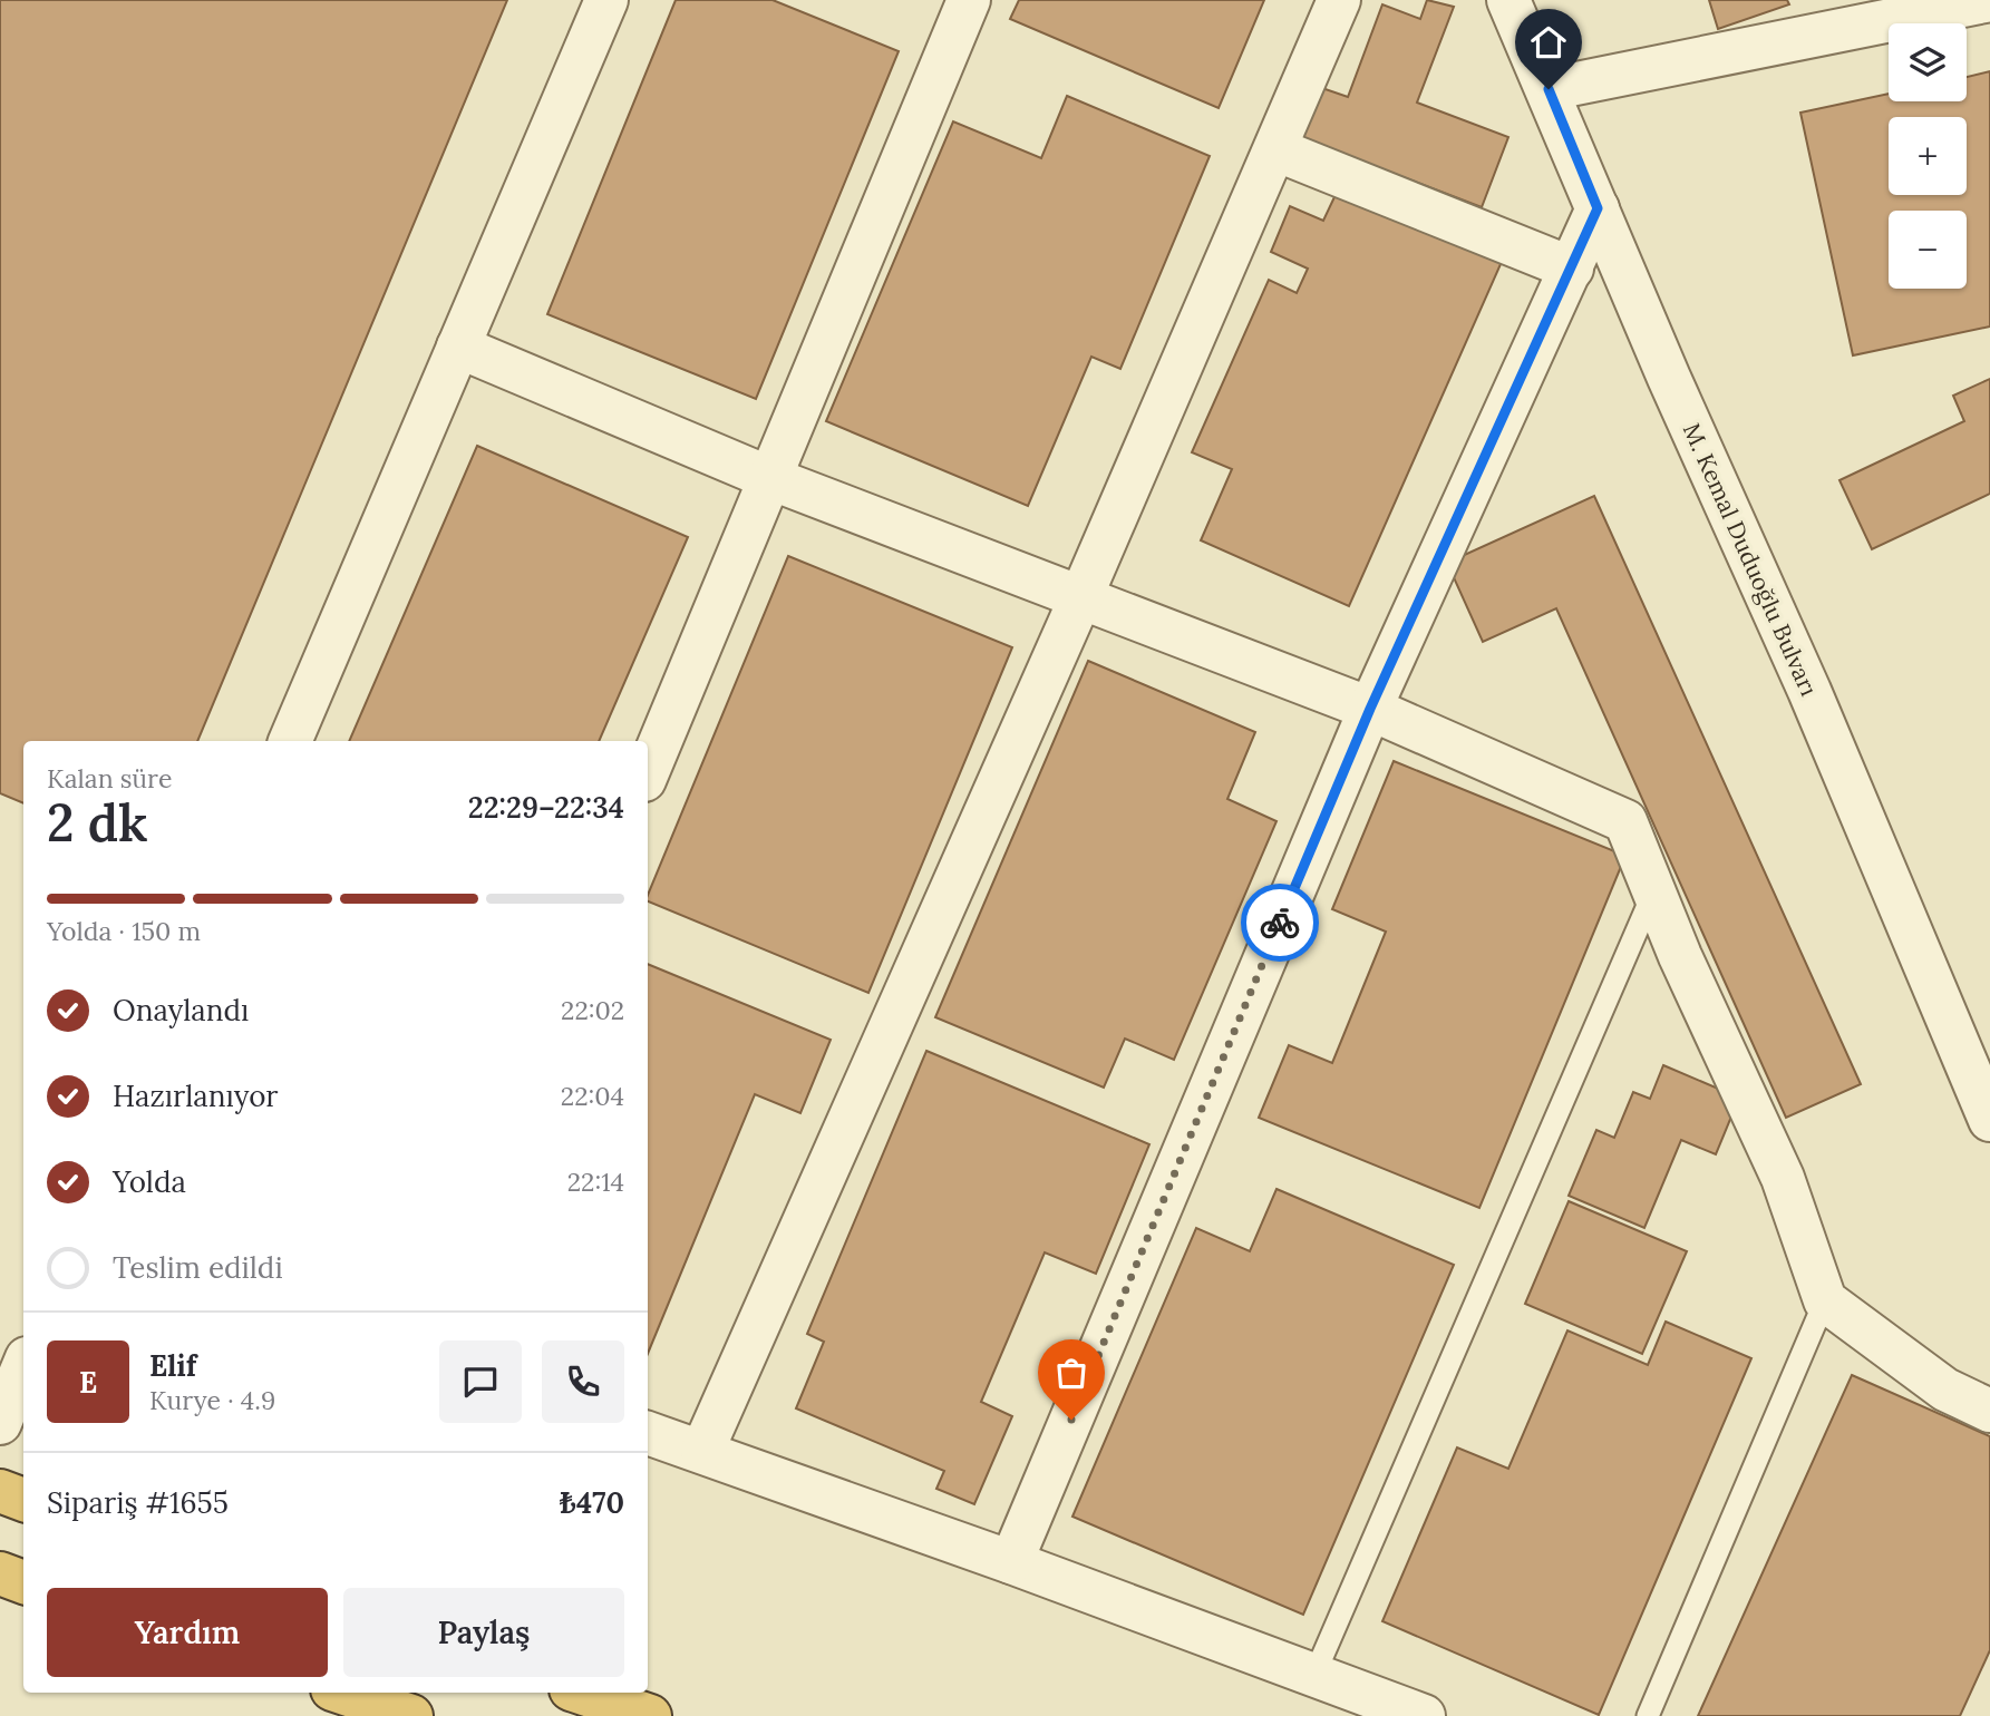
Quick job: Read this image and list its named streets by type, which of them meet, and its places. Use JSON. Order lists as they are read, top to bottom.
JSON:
{
  "streets": {
    "street": ["M. Kemal Duduoğlu Bulvarı"]
  },
  "page": {
    "map_buttons": ["+", "−"],
    "heading": ["2 dk", "Kalan süre", "22:29–22:34"],
    "panel": [
      "Elif",
      "Kurye · 4.9",
      "Sipariş #1655",
      "₺470"
    ],
    "bar": "Yolda · 150 m",
    "list": [
      ["Onaylandı", "22:02"],
      ["Hazırlanıyor", "22:04"],
      ["Yolda", "22:14"],
      "Teslim edildi"
    ],
    "round": "E",
    "buttons": ["Yardım", "Paylaş"]
  }
}
